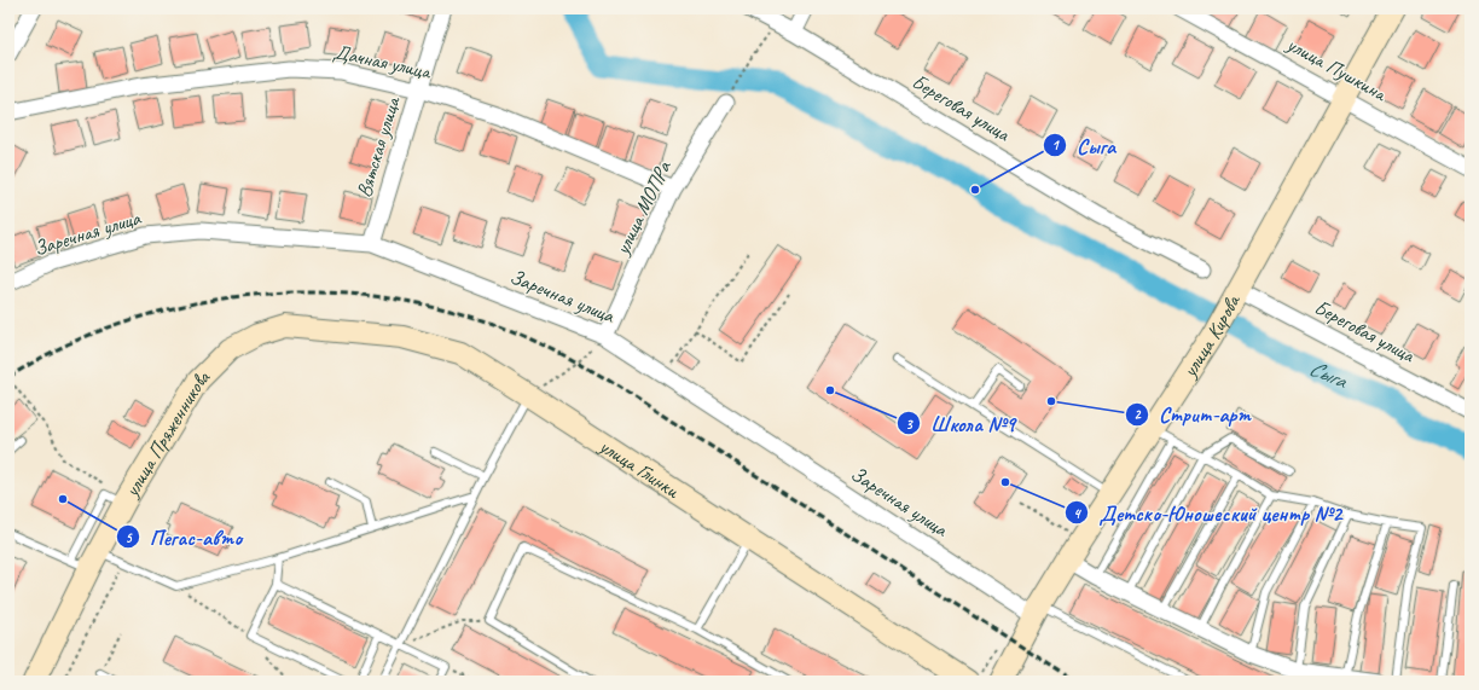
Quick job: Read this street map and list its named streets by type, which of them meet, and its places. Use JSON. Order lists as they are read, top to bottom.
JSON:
{
  "streets": {
    "main road": ["улица Кирова", "улица Пряженникова", "улица Глинки"],
    "street": [
      "Дачная улица",
      "улица Пушкина",
      "Береговая улица",
      "Вятская улица",
      "улица МОПРа",
      "Заречная улица"
    ]
  },
  "crossings": [
    ["Дачная улица", "Вятская улица"],
    ["Дачная улица", "улица МОПРа"],
    ["улица Пушкина", "улица Кирова"],
    ["Береговая улица", "улица Кирова"],
    ["Вятская улица", "Заречная улица"],
    ["улица МОПРа", "Заречная улица"],
    ["Заречная улица", "улица Кирова"],
    ["улица Пряженникова", "улица Глинки"]
  ],
  "water": ["Сыга"],
  "places": [
    "Сыга",
    "Школа №9",
    "Стрит-арт",
    "Детско-Юношеский центр №2",
    "Пегас-авто"
  ]
}
